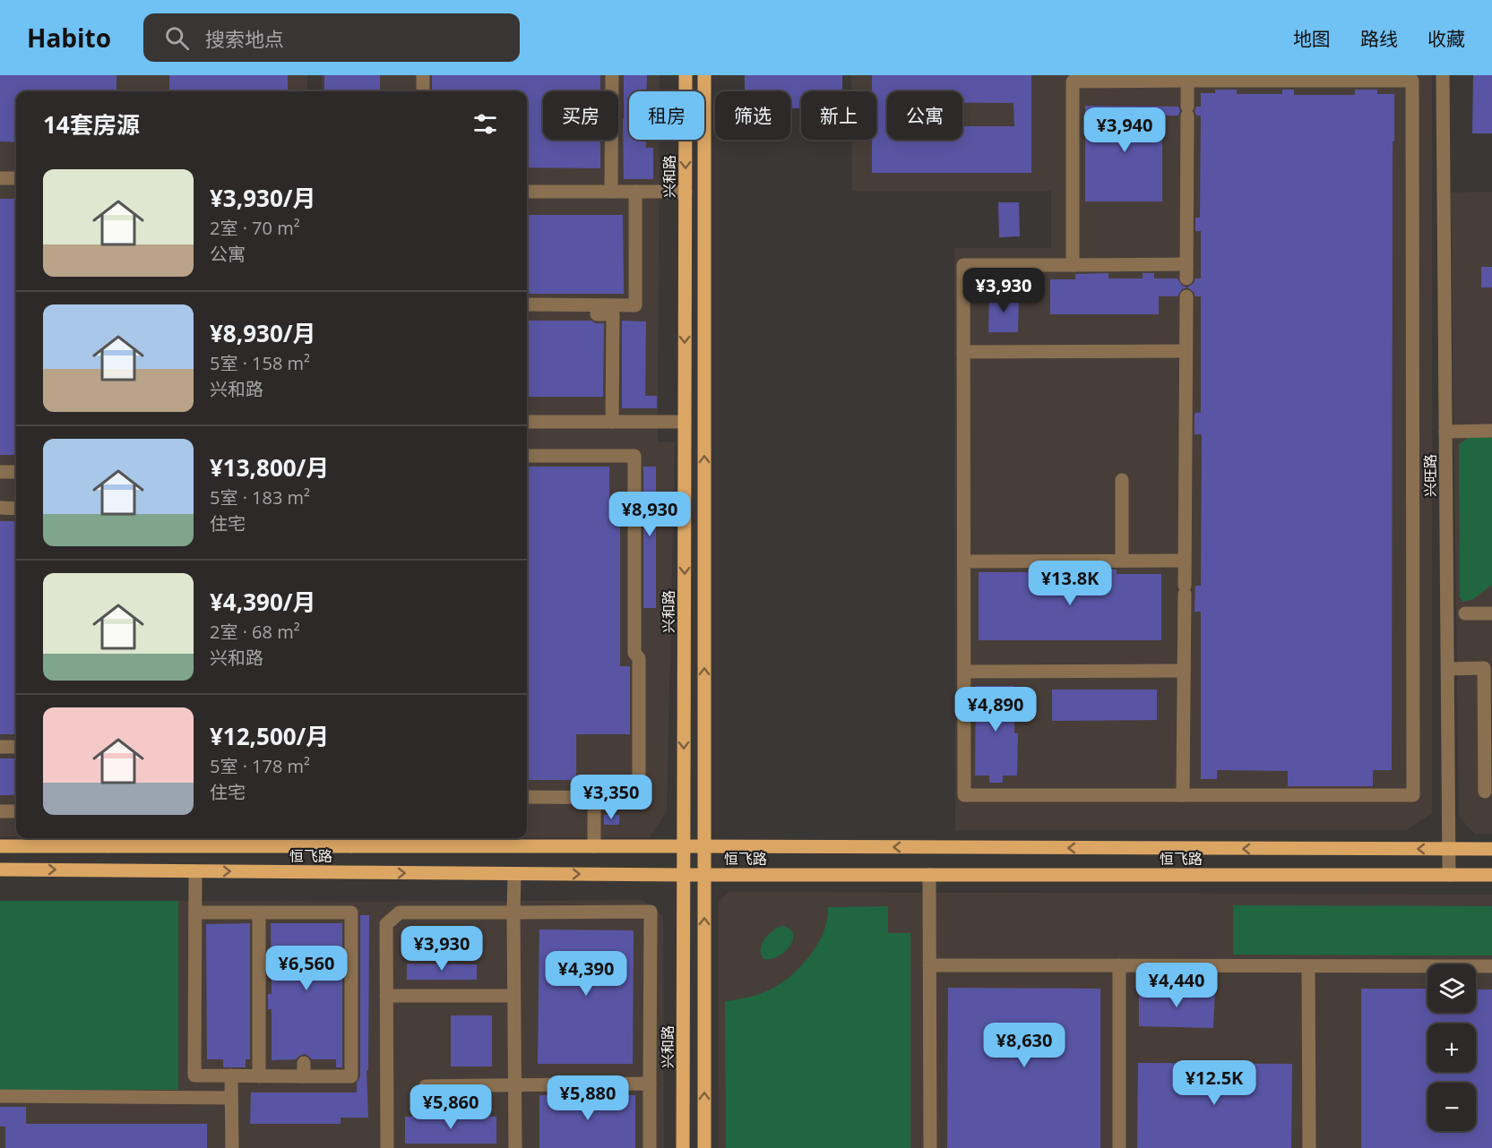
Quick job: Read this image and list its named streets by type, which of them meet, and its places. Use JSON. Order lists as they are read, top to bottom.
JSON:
{
  "streets": {
    "main road": ["兴和路", "恒飞路"],
    "street": ["兴旺路"]
  },
  "crossings": [
    ["兴和路", "恒飞路"],
    ["兴旺路", "恒飞路"]
  ],
  "page": {
    "header": "Habito",
    "search": "搜索地点",
    "nav": ["地图", "路线", "收藏"],
    "chip": [
      "买房",
      "租房",
      "筛选",
      "新上",
      "公寓"
    ],
    "heading": "14套房源",
    "price": [
      "¥3,940",
      "¥3,930",
      "¥8,930",
      "¥13.8K",
      "¥4,890",
      "¥3,350",
      "¥3,930",
      "¥6,560",
      "¥4,390",
      "¥4,440",
      "¥8,630",
      "¥12.5K",
      "¥5,880",
      "¥5,860"
    ],
    "list": [
      {
        "name": "¥3,930/月",
        "note": "2室 · 70 m² · 公寓"
      },
      {
        "name": "¥8,930/月",
        "note": "5室 · 158 m² · 兴和路"
      },
      {
        "name": "¥13,800/月",
        "note": "5室 · 183 m² · 住宅"
      },
      {
        "name": "¥4,390/月",
        "note": "2室 · 68 m² · 兴和路"
      },
      {
        "name": "¥12,500/月",
        "note": "5室 · 178 m² · 住宅"
      }
    ],
    "map_buttons": ["+", "−"]
  }
}
